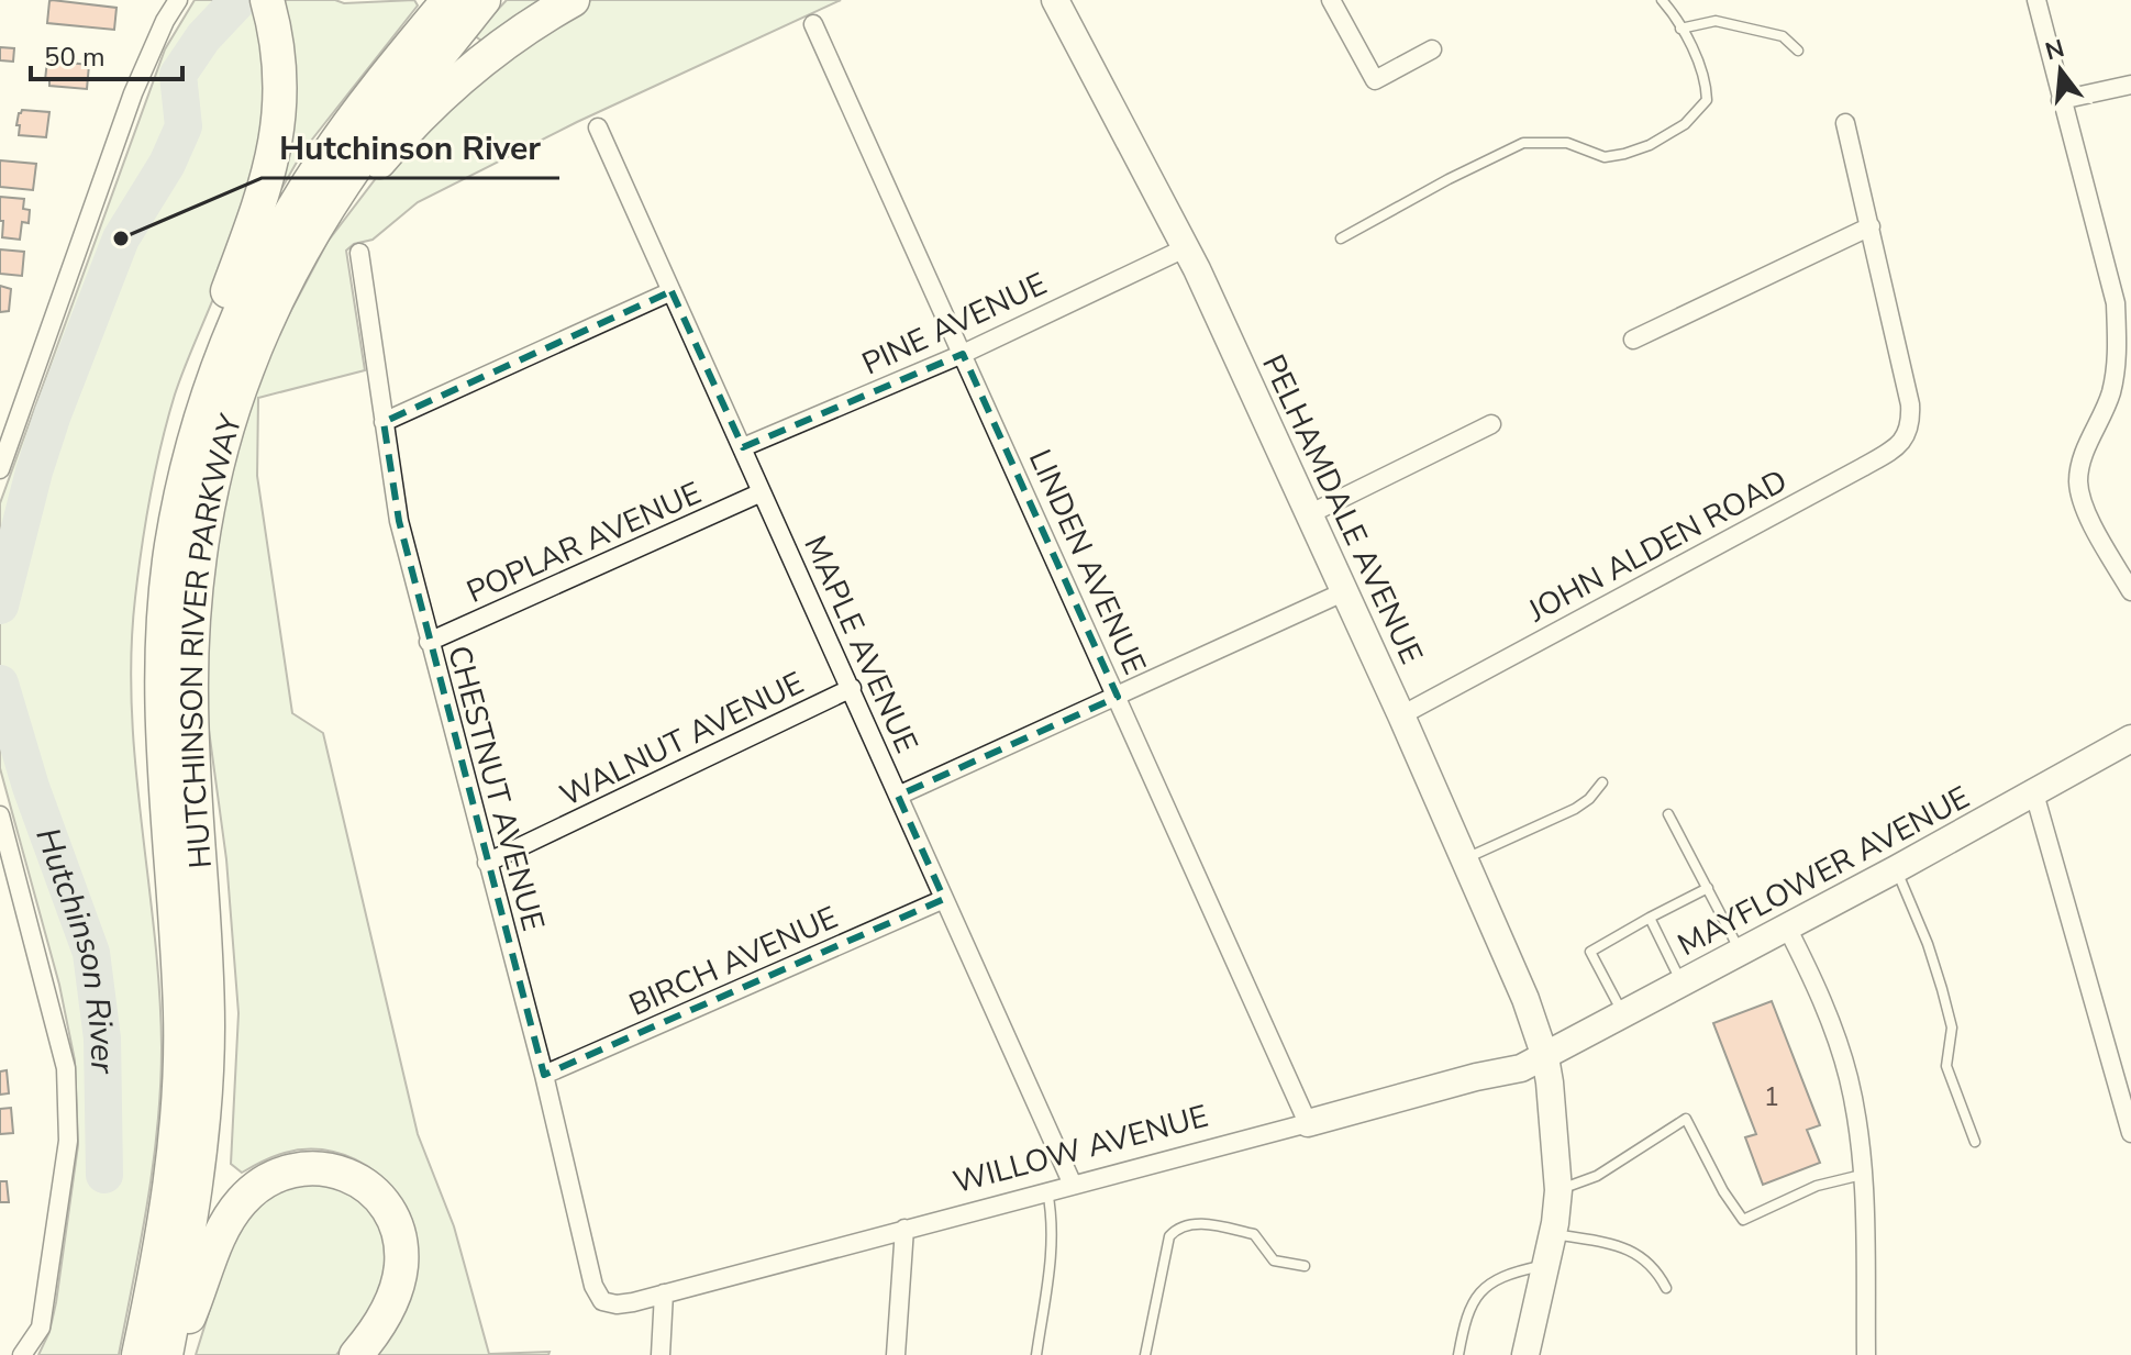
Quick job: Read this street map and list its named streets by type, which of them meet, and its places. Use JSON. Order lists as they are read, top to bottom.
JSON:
{
  "streets": {
    "highway": ["HUTCHINSON RIVER PARKWAY"],
    "street": [
      "PINE AVENUE",
      "PELHAMDALE AVENUE",
      "POPLAR AVENUE",
      "JOHN ALDEN ROAD",
      "LINDEN AVENUE",
      "MAPLE AVENUE",
      "WALNUT AVENUE",
      "CHESTNUT AVENUE",
      "MAYFLOWER AVENUE",
      "BIRCH AVENUE",
      "WILLOW AVENUE"
    ]
  },
  "crossings": [
    ["PINE AVENUE", "PELHAMDALE AVENUE"],
    ["PINE AVENUE", "LINDEN AVENUE"],
    ["PINE AVENUE", "MAPLE AVENUE"],
    ["PELHAMDALE AVENUE", "JOHN ALDEN ROAD"],
    ["PELHAMDALE AVENUE", "MAYFLOWER AVENUE"],
    ["PELHAMDALE AVENUE", "WILLOW AVENUE"],
    ["POPLAR AVENUE", "MAPLE AVENUE"],
    ["POPLAR AVENUE", "CHESTNUT AVENUE"],
    ["LINDEN AVENUE", "WILLOW AVENUE"],
    ["MAPLE AVENUE", "WALNUT AVENUE"],
    ["MAPLE AVENUE", "BIRCH AVENUE"],
    ["MAPLE AVENUE", "WILLOW AVENUE"],
    ["WALNUT AVENUE", "CHESTNUT AVENUE"],
    ["CHESTNUT AVENUE", "BIRCH AVENUE"],
    ["CHESTNUT AVENUE", "WILLOW AVENUE"],
    ["MAYFLOWER AVENUE", "WILLOW AVENUE"]
  ],
  "water": ["Hutchinson River"],
  "places": ["Hutchinson River"],
  "house_numbers": ["1"],
  "scale_bar": "50 m",
  "north": "top"
}
